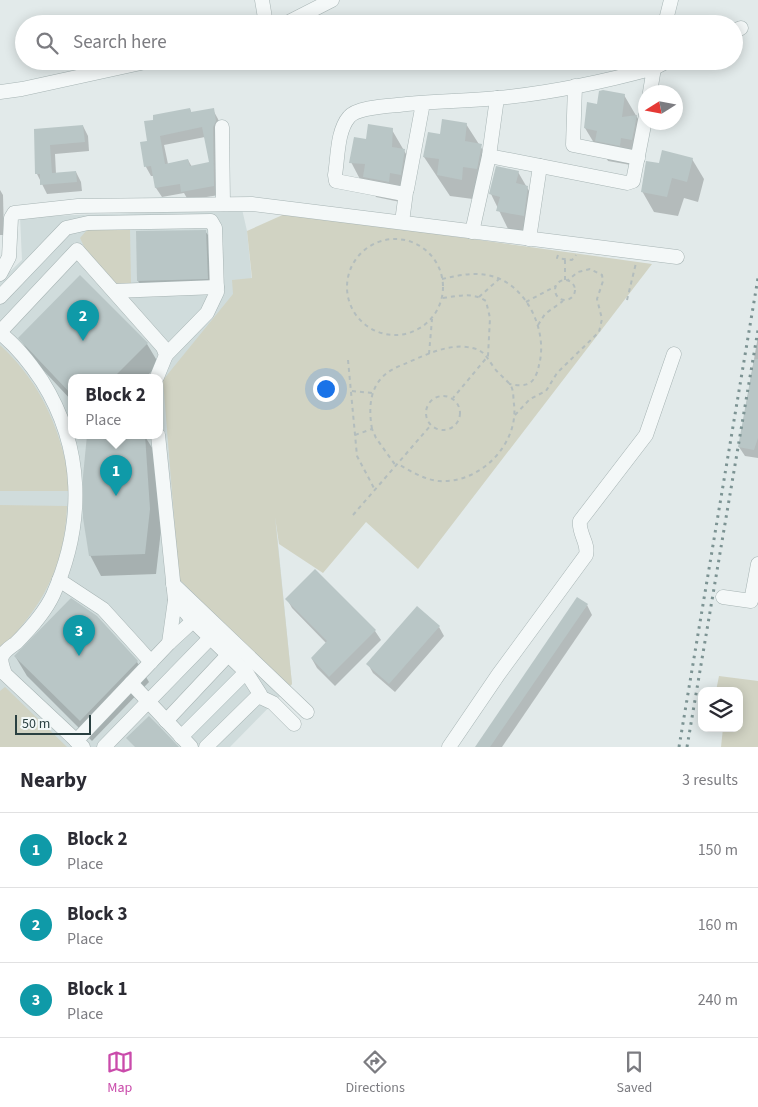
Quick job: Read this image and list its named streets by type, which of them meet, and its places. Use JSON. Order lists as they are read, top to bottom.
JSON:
{
  "scale_bar": "50 m",
  "north": "left",
  "page": {
    "search": "Search here",
    "pins": ["2", "1", "3"],
    "popup": ["Block 2", "Place"],
    "scale": "50 m",
    "heading": ["Nearby", "3 results"],
    "list": [
      {
        "mark": "1",
        "name": "Block 2",
        "note": "Place",
        "value": "150 m"
      },
      {
        "mark": "2",
        "name": "Block 3",
        "note": "Place",
        "value": "160 m"
      },
      {
        "mark": "3",
        "name": "Block 1",
        "note": "Place",
        "value": "240 m"
      }
    ],
    "nav": ["Map", "Directions", "Saved"]
  }
}
